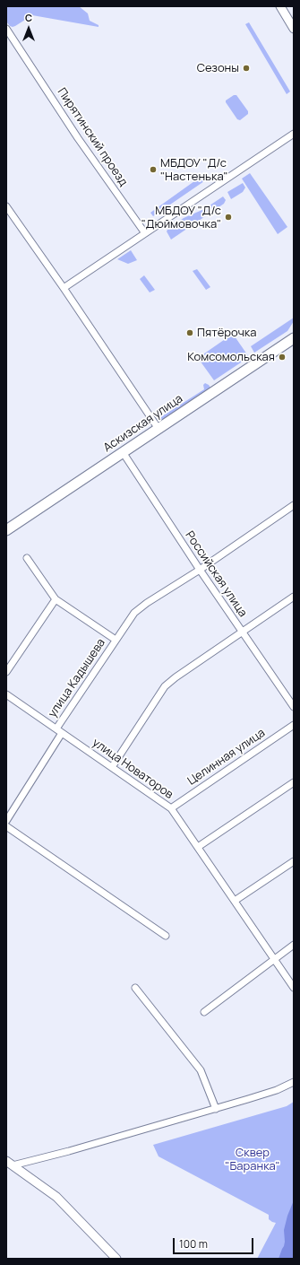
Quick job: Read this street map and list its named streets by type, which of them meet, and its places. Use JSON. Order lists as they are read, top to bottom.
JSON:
{
  "streets": {
    "main road": ["Аскизская улица"],
    "street": [
      "Пирятинский проезд",
      "Российская улица",
      "улица Кадышева",
      "Целинная улица",
      "улица Новаторов"
    ]
  },
  "crossings": [
    ["Аскизская улица", "Российская улица"],
    ["Российская улица", "улица Кадышева"],
    ["улица Кадышева", "улица Новаторов"],
    ["Целинная улица", "улица Новаторов"]
  ],
  "parks": ["Сквер \"Баранка\""],
  "places": [
    "Сезоны",
    "МБДОУ \"Д/с \"Настенька\"",
    "МБДОУ \"Д/с \"Дюймовочка\"",
    "Пятёрочка",
    "Комсомольская"
  ],
  "scale_bar": "100 m",
  "north": "top"
}
